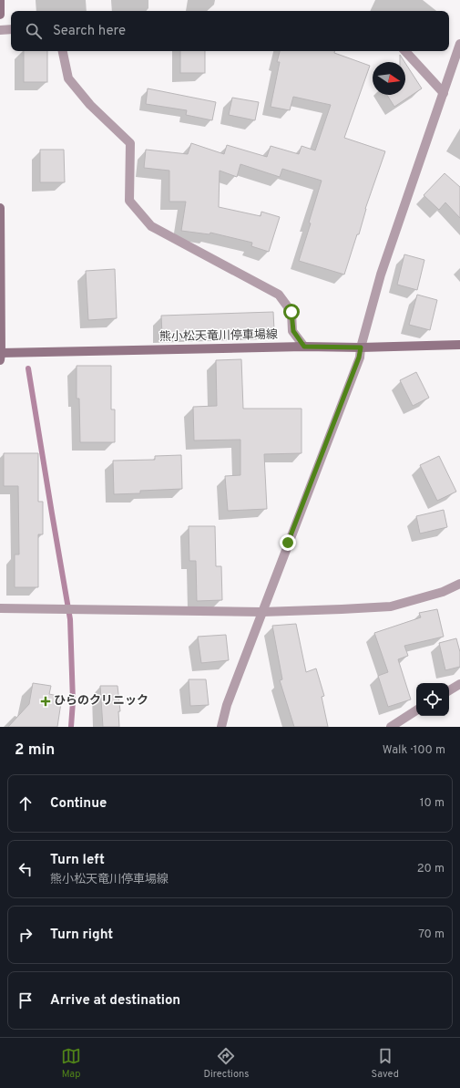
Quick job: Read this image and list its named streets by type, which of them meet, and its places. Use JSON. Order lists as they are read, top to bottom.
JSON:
{
  "streets": {
    "main road": ["熊小松天竜川停車場線"]
  },
  "places": {
    "health": ["ひらのクリニック"]
  },
  "north": "right",
  "page": {
    "search": "Search here",
    "heading": ["2 min", "Walk · 100 m"],
    "list": [
      ["Continue", "10 m"],
      ["Turn left", "熊小松天竜川停車場線", "20 m"],
      ["Turn right", "70 m"],
      "Arrive at destination"
    ],
    "nav": ["Map", "Directions", "Saved"]
  }
}
